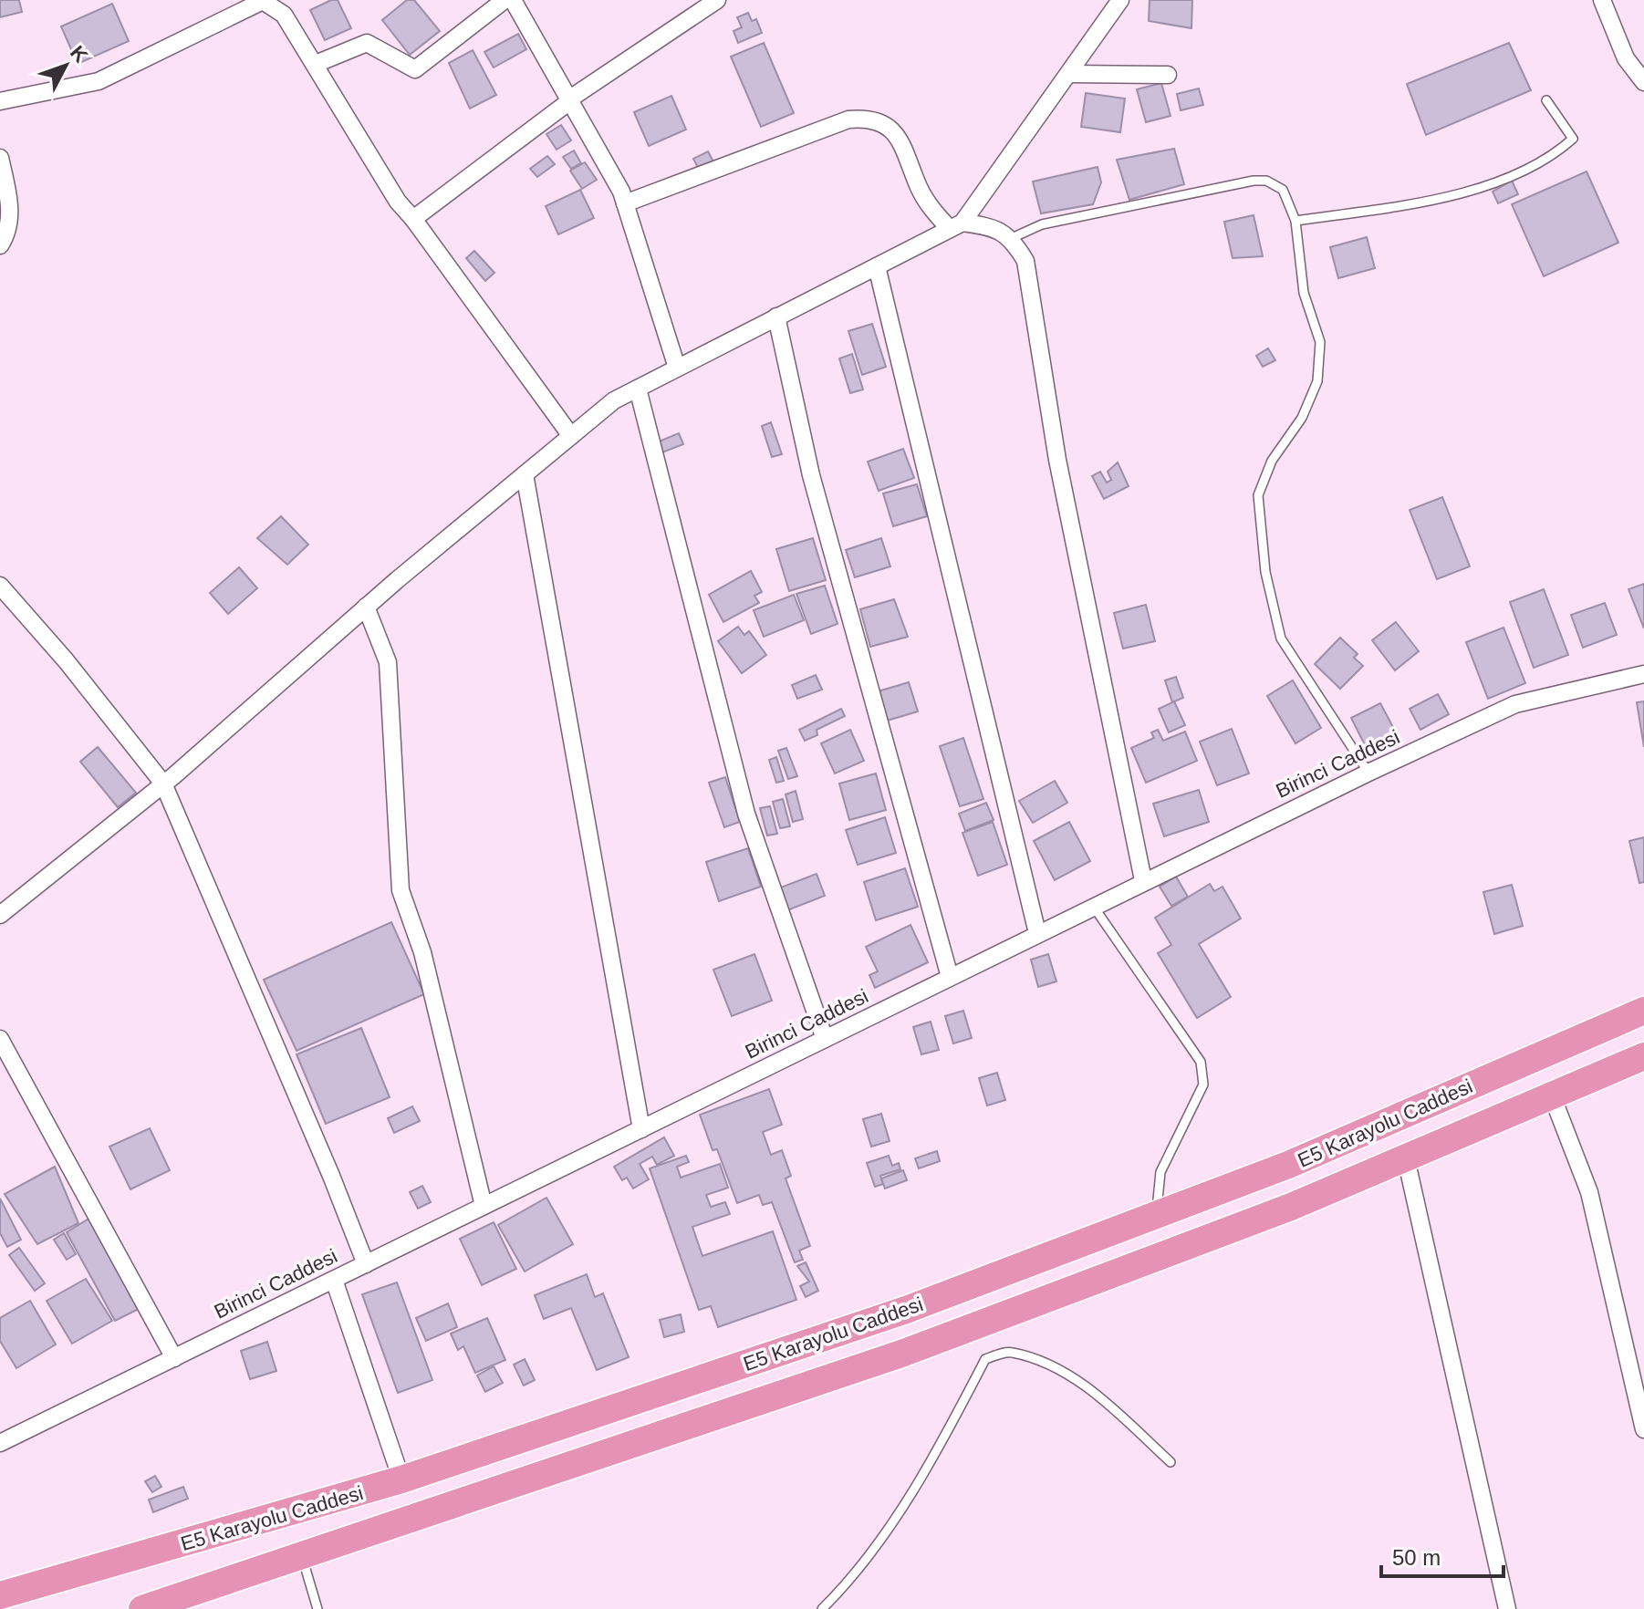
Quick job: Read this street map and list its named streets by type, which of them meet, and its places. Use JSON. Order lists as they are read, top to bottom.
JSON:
{
  "streets": {
    "highway": ["E5 Karayolu Caddesi"],
    "street": ["Birinci Caddesi"]
  },
  "scale_bar": "50 m",
  "north": "top right"
}
